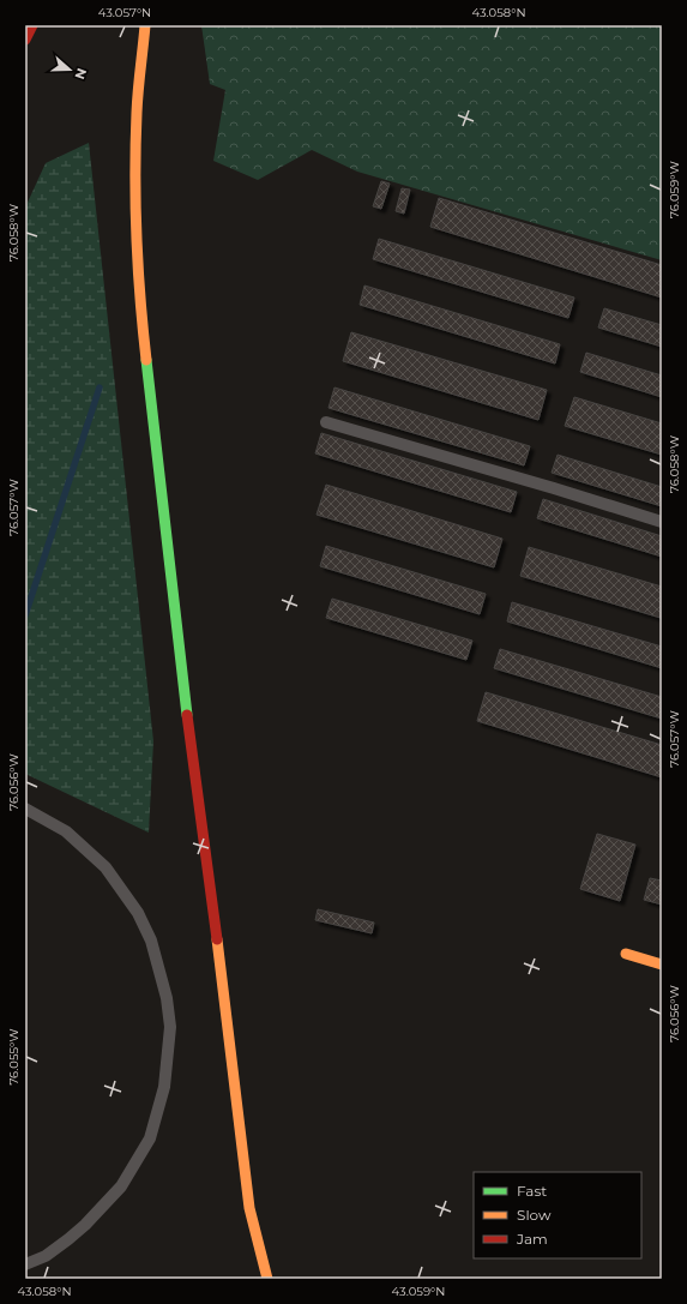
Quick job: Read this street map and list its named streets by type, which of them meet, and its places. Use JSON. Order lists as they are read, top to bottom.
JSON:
{
  "legend": ["Fast", "Slow", "Jam"],
  "north": "right",
  "coordinates": [
    "43.057°N",
    "43.058°N",
    "76.059°W",
    "76.058°W",
    "76.057°W",
    "76.056°W",
    "76.055°W",
    "43.059°N"
  ]
}
